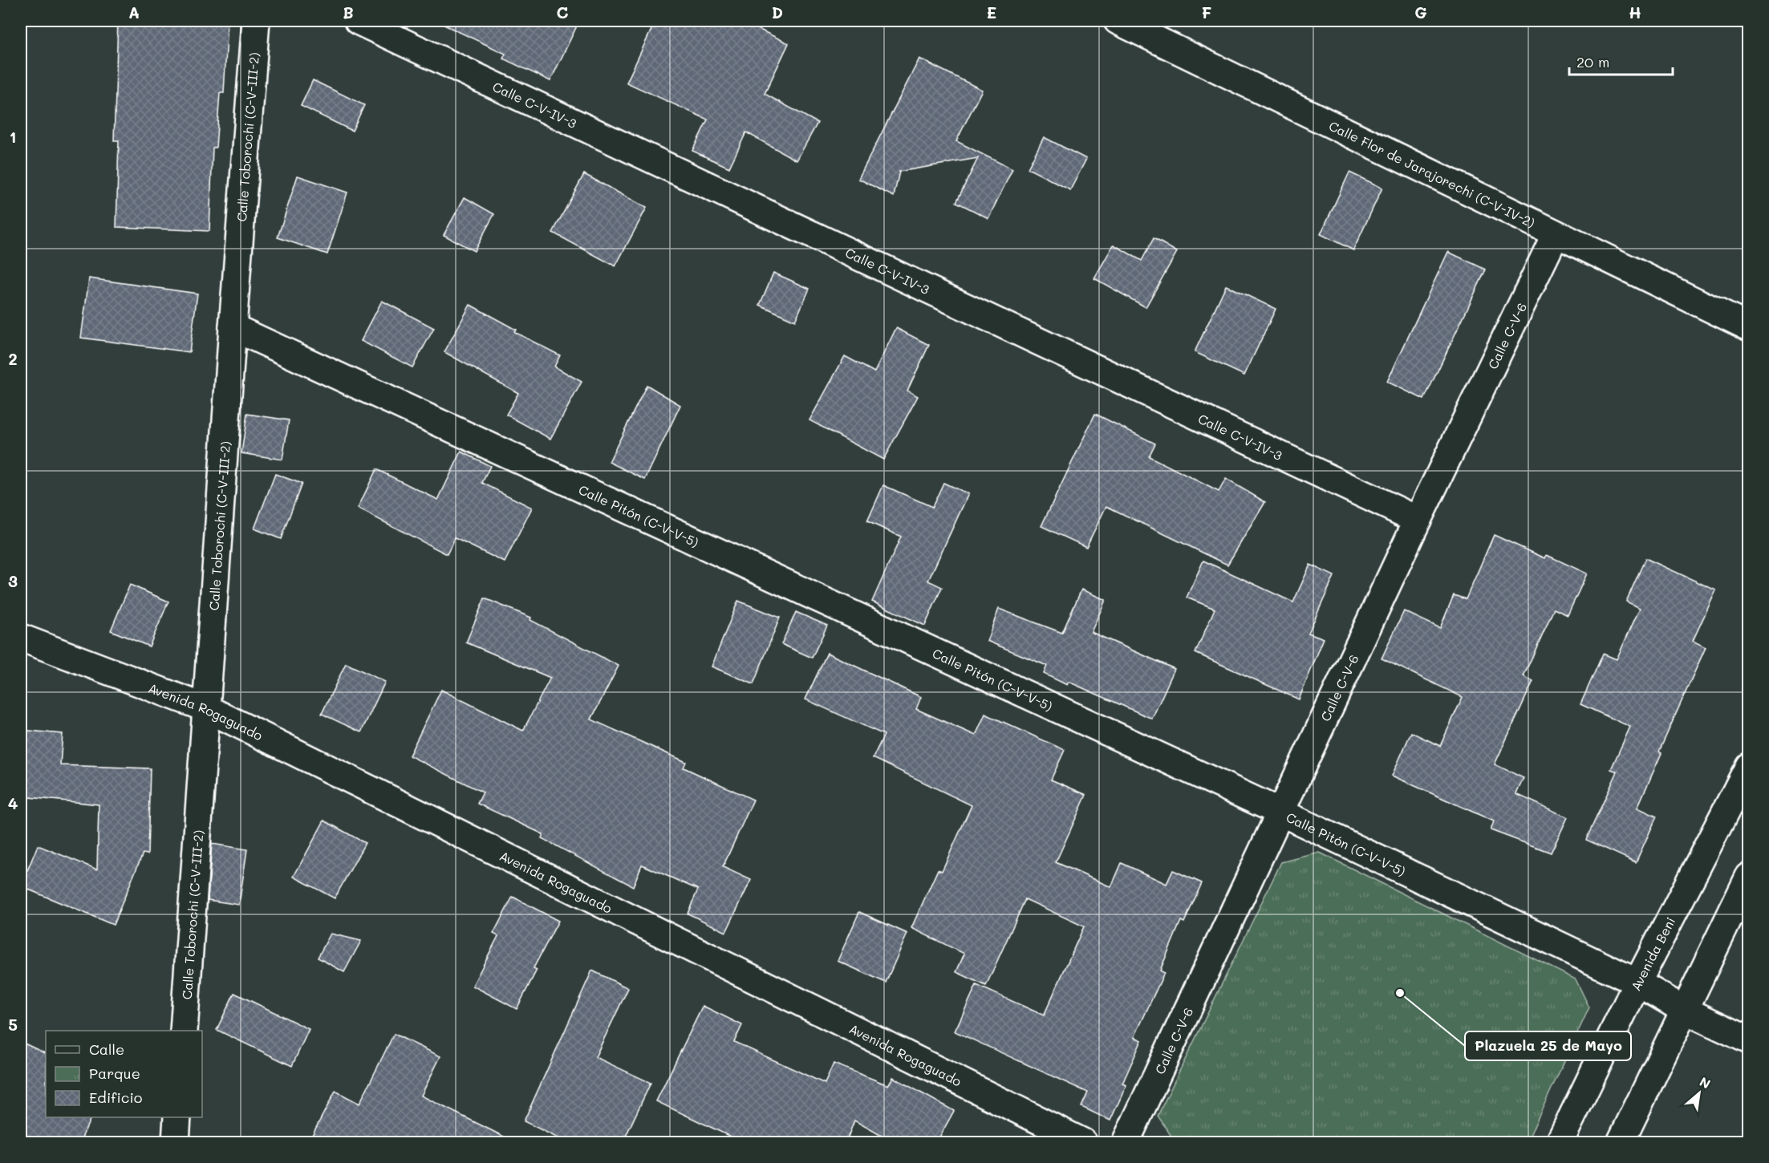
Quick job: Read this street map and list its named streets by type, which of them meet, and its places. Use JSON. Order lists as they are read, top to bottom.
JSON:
{
  "streets": {
    "street": [
      "Calle C-V-IV-3",
      "Calle Toborochi (C-V-III-2)",
      "Calle Flor de Jarajorechi (C-V-IV-2)",
      "Calle C-V-6",
      "Calle Pitón (C-V-V-5)",
      "Avenida Rogaguado",
      "Avenida Beni"
    ]
  },
  "crossings": [
    ["Calle C-V-IV-3", "Calle C-V-6"],
    ["Calle Toborochi (C-V-III-2)", "Calle Pitón (C-V-V-5)"],
    ["Calle Toborochi (C-V-III-2)", "Avenida Rogaguado"],
    ["Calle Flor de Jarajorechi (C-V-IV-2)", "Calle C-V-6"],
    ["Calle C-V-6", "Calle Pitón (C-V-V-5)"],
    ["Calle Pitón (C-V-V-5)", "Avenida Beni"]
  ],
  "places": ["Plazuela 25 de Mayo"],
  "legend": ["Calle", "Parque", "Edificio"],
  "scale_bar": "20 m",
  "north": "top right",
  "grid": {
    "columns": [
      "A",
      "B",
      "C",
      "D",
      "E",
      "F",
      "G",
      "H"
    ],
    "rows": [
      "1",
      "2",
      "3",
      "4",
      "5"
    ]
  }
}
